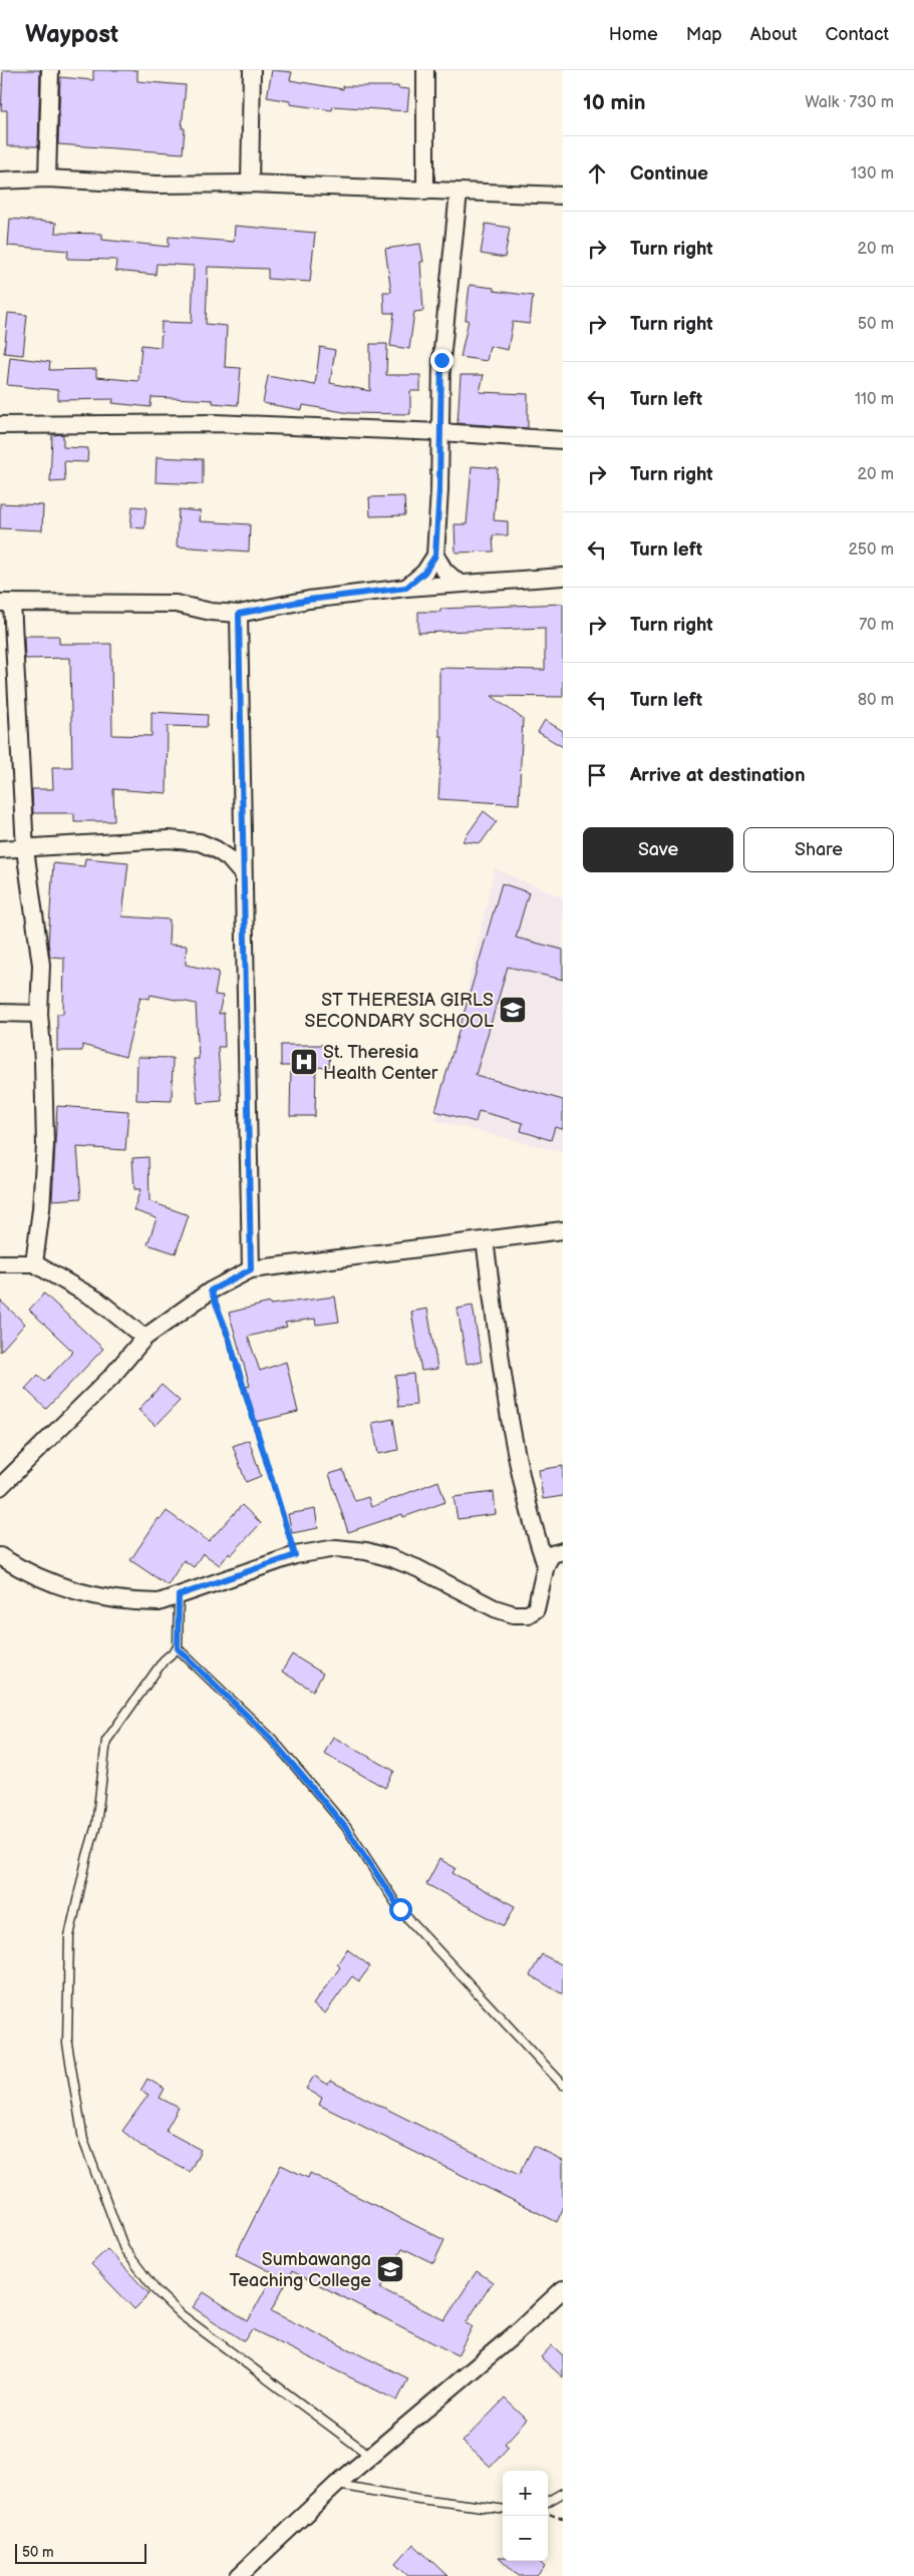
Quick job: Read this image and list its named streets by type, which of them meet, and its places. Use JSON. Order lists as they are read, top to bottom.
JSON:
{
  "places": {
    "school or university": ["ST THERESIA GIRLS SECONDARY SCHOOL", "Sumbawanga Teaching College"],
    "hospital": ["St. Theresia Health Center"]
  },
  "scale_bar": "50 m",
  "page": {
    "header": "Waypost",
    "nav": [
      "Home",
      "Map",
      "About",
      "Contact"
    ],
    "heading": ["10 min", "Walk · 730 m"],
    "list": [
      ["Continue", "130 m"],
      ["Turn right", "20 m"],
      ["Turn right", "50 m"],
      ["Turn left", "110 m"],
      ["Turn right", "20 m"],
      ["Turn left", "250 m"],
      ["Turn right", "70 m"],
      ["Turn left", "80 m"],
      "Arrive at destination"
    ],
    "buttons": ["Save", "Share"],
    "map_buttons": ["+", "−"],
    "scale": "50 m"
  }
}
